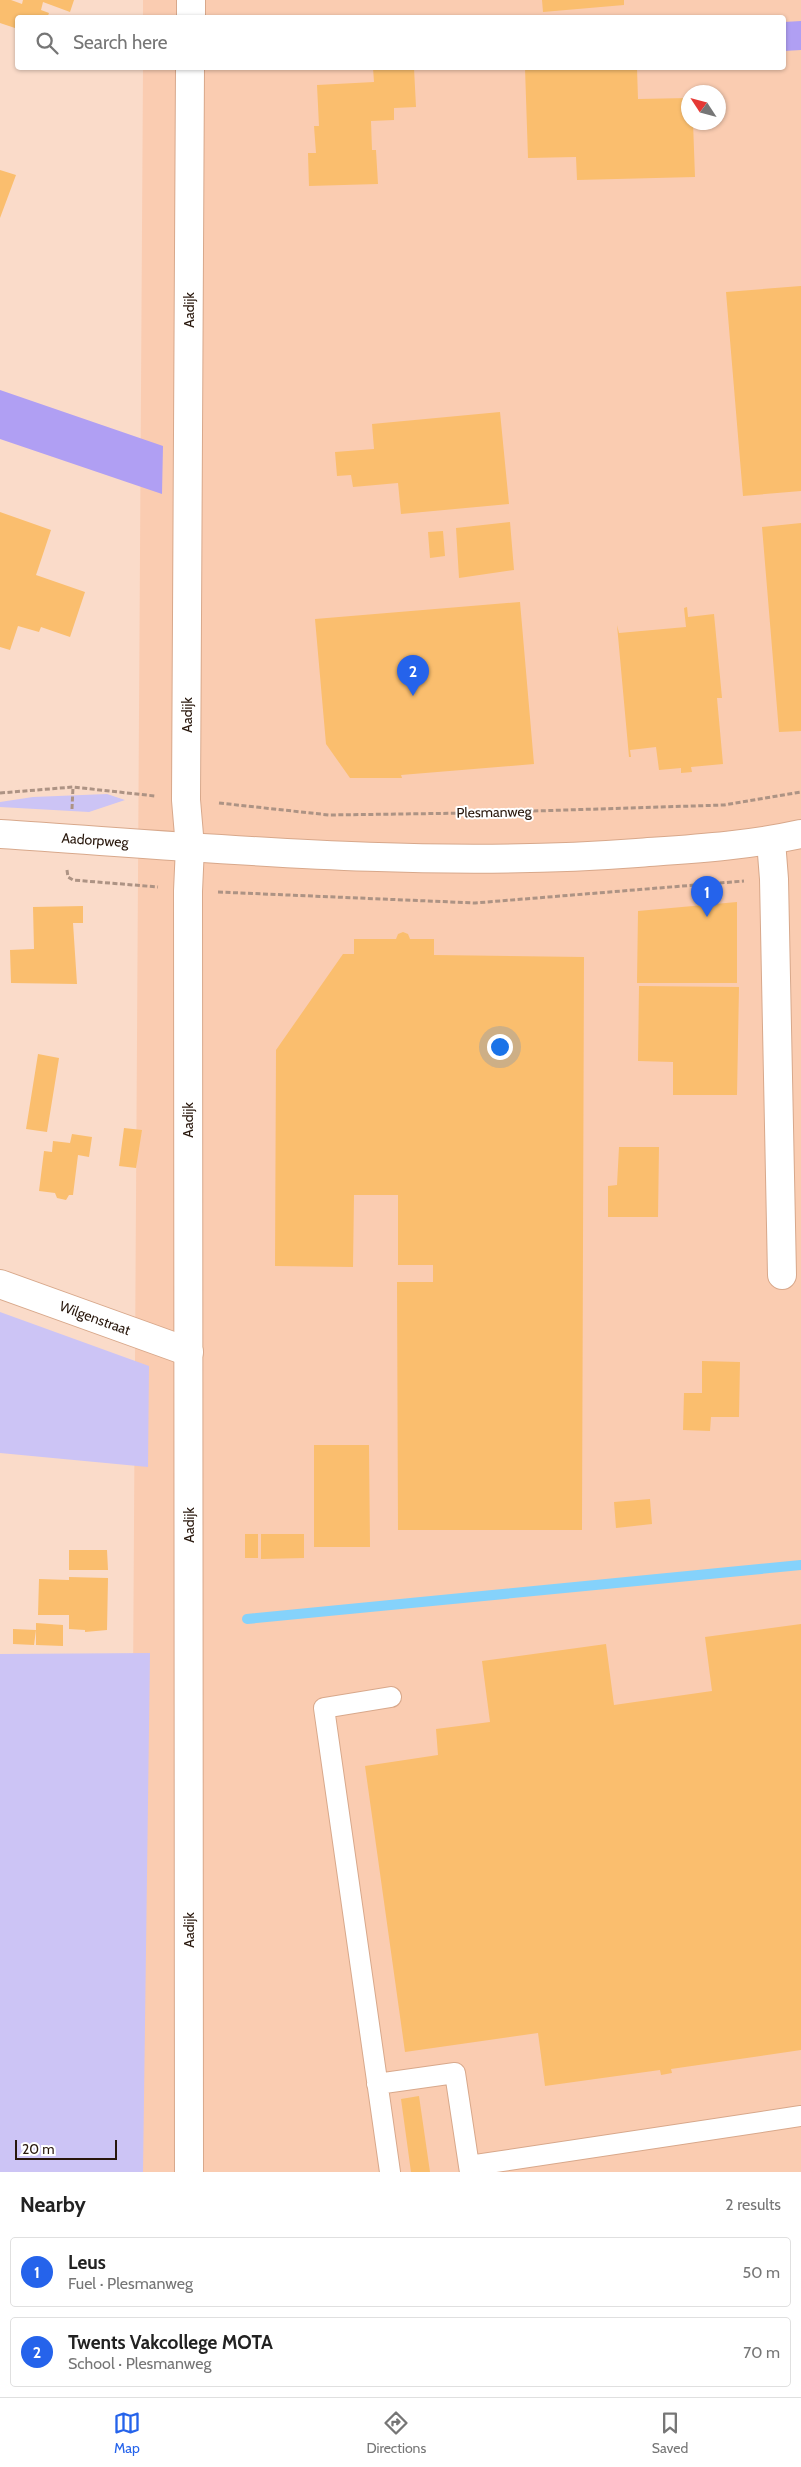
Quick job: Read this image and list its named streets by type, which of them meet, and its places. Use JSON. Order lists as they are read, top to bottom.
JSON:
{
  "streets": {
    "street": ["Aadijk", "Aadorpweg", "Wilgenstraat"],
    "path": ["Plesmanweg"]
  },
  "crossings": [
    ["Aadijk", "Plesmanweg"],
    ["Aadijk", "Aadorpweg"],
    ["Aadijk", "Wilgenstraat"]
  ],
  "scale_bar": "20 m",
  "north": "top left",
  "page": {
    "search": "Search here",
    "pins": ["2", "1"],
    "scale": "20 m",
    "heading": ["Nearby", "2 results"],
    "list": [
      {
        "mark": "1",
        "name": "Leus",
        "note": "Fuel · Plesmanweg",
        "value": "50 m"
      },
      {
        "mark": "2",
        "name": "Twents Vakcollege MOTA",
        "note": "School · Plesmanweg",
        "value": "70 m"
      }
    ],
    "nav": ["Map", "Directions", "Saved"]
  }
}
